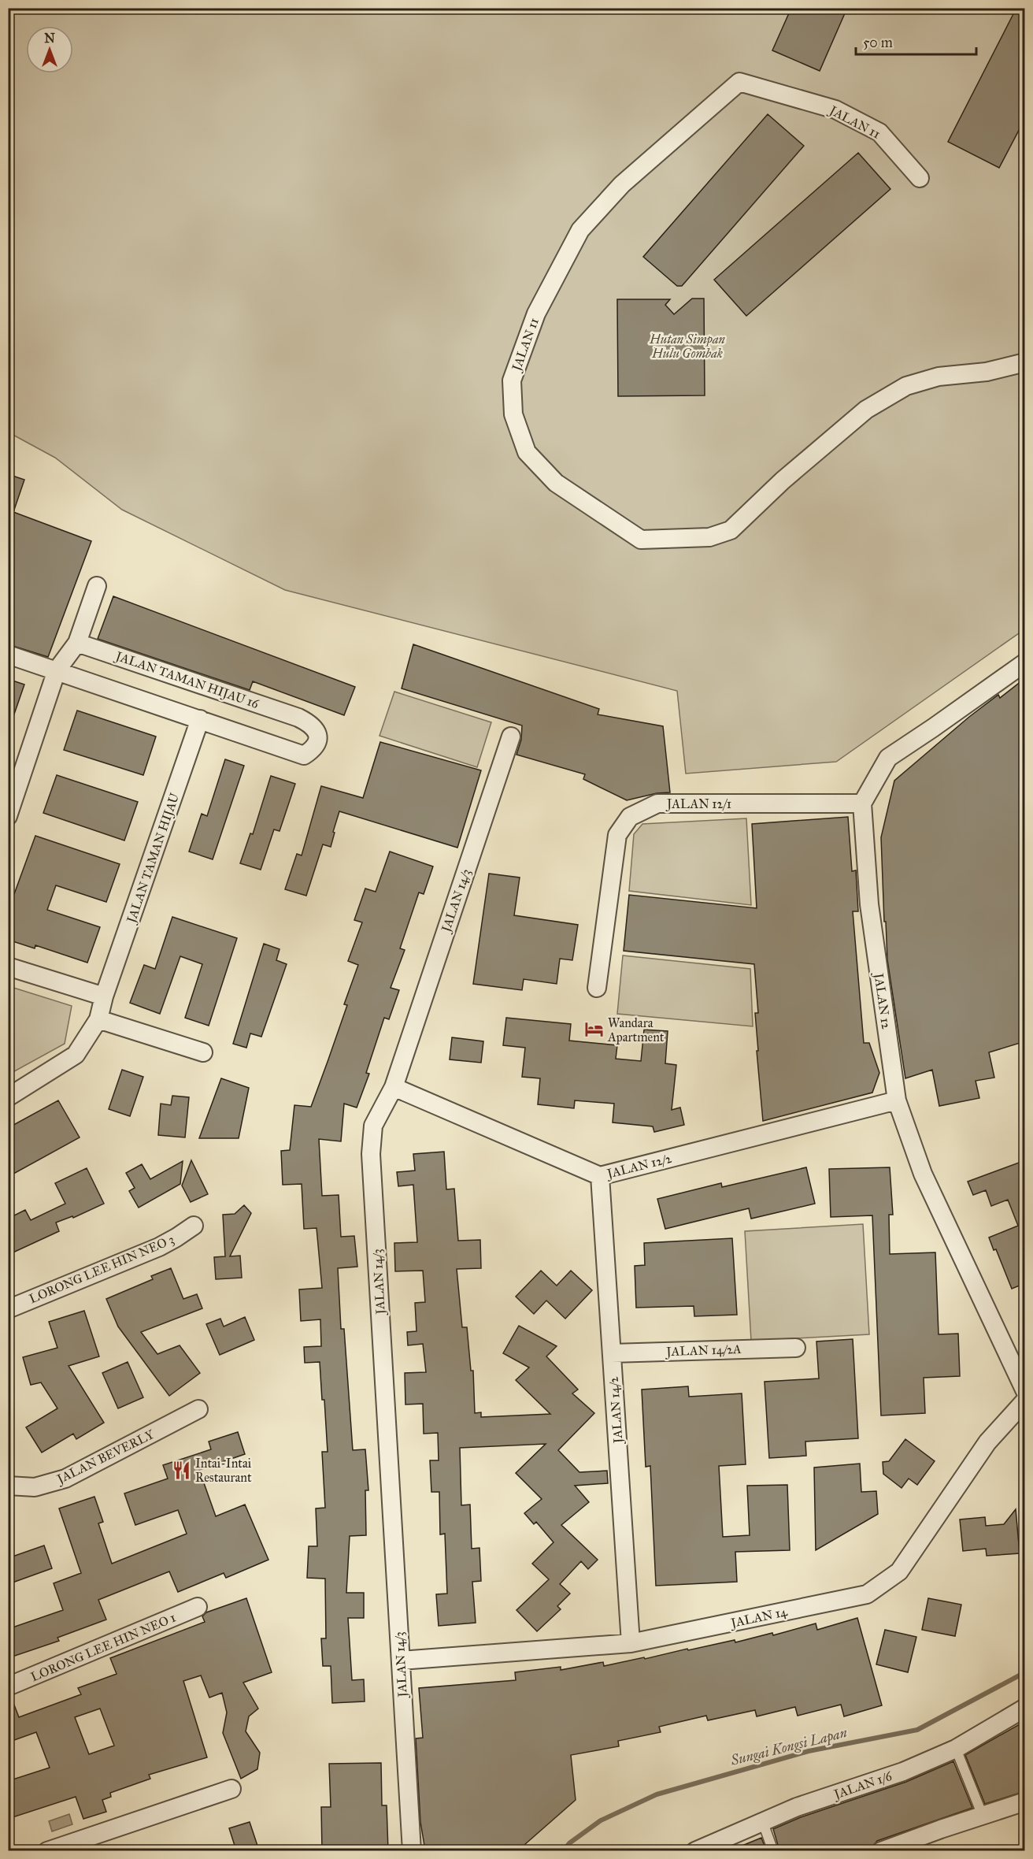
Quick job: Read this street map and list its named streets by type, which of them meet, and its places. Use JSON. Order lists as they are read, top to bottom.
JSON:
{
  "streets": {
    "street": [
      "JALAN 11",
      "JALAN TAMAN HIJAU 16",
      "JALAN 12/1",
      "JALAN TAMAN HIJAU",
      "JALAN 14/3",
      "JALAN 12",
      "JALAN 12/2",
      "LORONG LEE HIN NEO 3",
      "JALAN 14/2A",
      "JALAN 14/2",
      "JALAN BEVERLY",
      "JALAN 14",
      "LORONG LEE HIN NEO 1",
      "JALAN 1/6"
    ]
  },
  "crossings": [
    ["JALAN TAMAN HIJAU 16", "JALAN TAMAN HIJAU"],
    ["JALAN 12/1", "JALAN 12"],
    ["JALAN 14/3", "JALAN 12/2"],
    ["JALAN 14/3", "JALAN 14"],
    ["JALAN 12", "JALAN 12/2"],
    ["JALAN 12/2", "JALAN 14/2"],
    ["JALAN 14/2A", "JALAN 14/2"],
    ["JALAN 14/2", "JALAN 14"]
  ],
  "water": ["Sungai Kongsi Lapan"],
  "parks": ["Hutan Simpan Hulu Gombak"],
  "places": {
    "hotel": ["Wandara Apartment"],
    "restaurant": ["Intai-Intai Restaurant"]
  },
  "scale_bar": "50 m",
  "north": "top"
}
